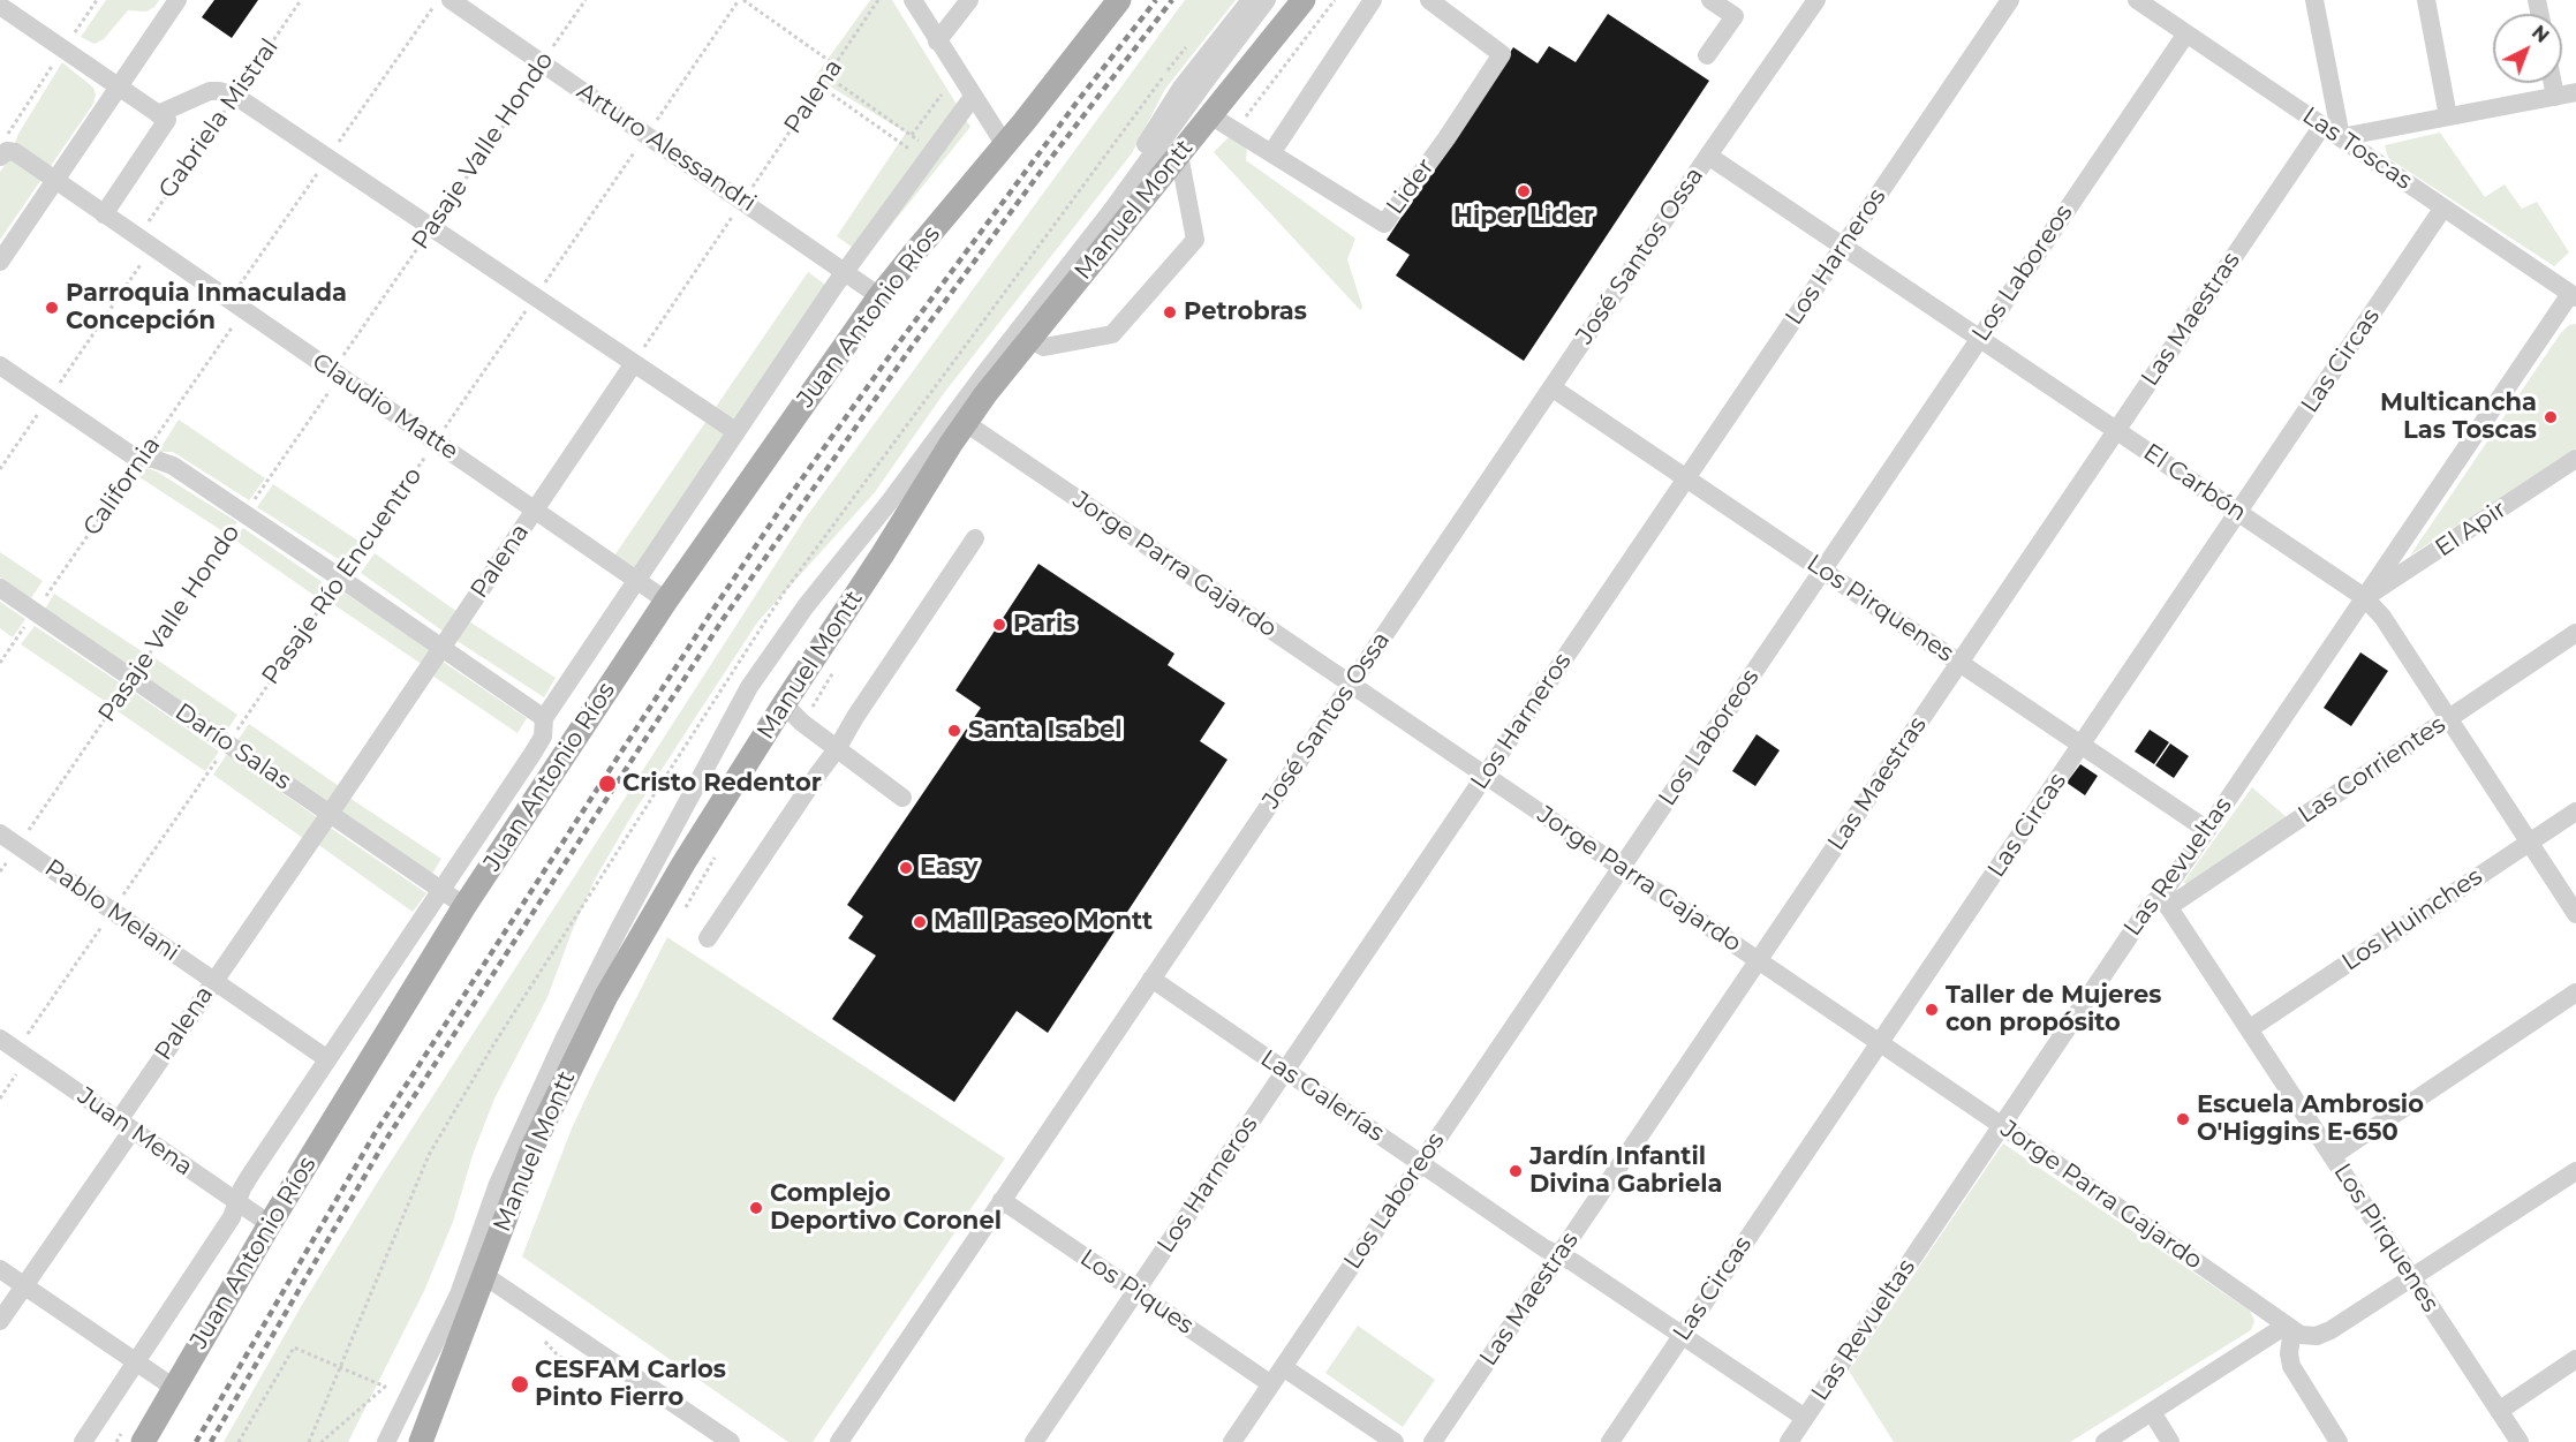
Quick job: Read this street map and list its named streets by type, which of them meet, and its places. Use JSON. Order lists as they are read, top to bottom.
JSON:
{
  "streets": {
    "main road": ["Manuel Montt", "Juan Antonio Ríos"],
    "street": [
      "Palena",
      "Arturo Alessandri",
      "Las Toscas",
      "Lider",
      "José Santos Ossa",
      "Los Harneros",
      "Los Laboreos",
      "Las Maestras",
      "Las Circas",
      "Claudio Matte",
      "El Carbón",
      "El Apir",
      "Jorge Parra Gajardo",
      "Los Pirquenes",
      "Darío Salas",
      "Las Corrientes",
      "Las Revueltas",
      "Pablo Melani",
      "Los Huinches",
      "Las Galerías",
      "Juan Mena",
      "Los Piques"
    ],
    "path": [
      "Gabriela Mistral",
      "Pasaje Valle Hondo",
      "California",
      "Pasaje Río Encuentro"
    ]
  },
  "crossings": [
    ["Palena", "Arturo Alessandri"],
    ["Palena", "Claudio Matte"],
    ["Palena", "Darío Salas"],
    ["Palena", "Pablo Melani"],
    ["Palena", "Juan Mena"],
    ["Gabriela Mistral", "Claudio Matte"],
    ["Arturo Alessandri", "Pasaje Valle Hondo"],
    ["Arturo Alessandri", "Juan Antonio Ríos"],
    ["Arturo Alessandri", "Pasaje Río Encuentro"],
    ["Las Toscas", "Los Laboreos"],
    ["Las Toscas", "Las Maestras"],
    ["Las Toscas", "Las Circas"],
    ["Las Toscas", "Las Revueltas"],
    ["Pasaje Valle Hondo", "Claudio Matte"],
    ["Pasaje Valle Hondo", "Darío Salas"],
    ["Pasaje Valle Hondo", "Pablo Melani"],
    ["Lider", "Manuel Montt"],
    ["Manuel Montt", "Jorge Parra Gajardo"],
    ["José Santos Ossa", "El Carbón"],
    ["José Santos Ossa", "Jorge Parra Gajardo"],
    ["José Santos Ossa", "Los Pirquenes"],
    ["José Santos Ossa", "Las Galerías"],
    ["José Santos Ossa", "Los Piques"],
    ["Los Harneros", "El Carbón"],
    ["Los Harneros", "Jorge Parra Gajardo"],
    ["Los Harneros", "Los Pirquenes"],
    ["Los Harneros", "Las Galerías"],
    ["Los Harneros", "Los Piques"],
    ["Los Laboreos", "El Carbón"],
    ["Los Laboreos", "Jorge Parra Gajardo"],
    ["Los Laboreos", "Los Pirquenes"],
    ["Los Laboreos", "Las Galerías"],
    ["Los Laboreos", "Los Piques"],
    ["Juan Antonio Ríos", "Claudio Matte"],
    ["Juan Antonio Ríos", "Darío Salas"],
    ["Juan Antonio Ríos", "Juan Mena"],
    ["Las Maestras", "El Carbón"],
    ["Las Maestras", "Jorge Parra Gajardo"],
    ["Las Maestras", "Los Pirquenes"],
    ["Las Maestras", "Las Galerías"],
    ["Las Circas", "El Carbón"],
    ["Las Circas", "Jorge Parra Gajardo"],
    ["Las Circas", "Los Pirquenes"],
    ["Las Circas", "Las Galerías"],
    ["Claudio Matte", "California"],
    ["Claudio Matte", "Pasaje Río Encuentro"],
    ["El Carbón", "El Apir"],
    ["El Carbón", "Las Corrientes"],
    ["El Carbón", "Las Revueltas"],
    ["El Carbón", "Los Huinches"],
    ["California", "Darío Salas"],
    ["El Apir", "Las Revueltas"],
    ["Jorge Parra Gajardo", "Las Revueltas"],
    ["Pasaje Río Encuentro", "Darío Salas"],
    ["Pasaje Río Encuentro", "Pablo Melani"],
    ["Pasaje Río Encuentro", "Juan Mena"],
    ["Los Pirquenes", "Las Corrientes"],
    ["Los Pirquenes", "Las Revueltas"],
    ["Los Pirquenes", "Los Huinches"],
    ["Las Corrientes", "Las Revueltas"],
    ["Las Revueltas", "Las Galerías"]
  ],
  "places": [
    "Hiper Lider",
    "Parroquia Inmaculada Concepción",
    "Petrobras",
    "Multicancha Las Toscas",
    "Paris",
    "Santa Isabel",
    "Cristo Redentor",
    "Easy",
    "Mall Paseo Montt",
    "Taller de Mujeres con propósito",
    "Escuela Ambrosio O'Higgins E-650",
    "Jardín Infantil Divina Gabriela",
    "Complejo Deportivo Coronel",
    "CESFAM Carlos Pinto Fierro"
  ],
  "north": "top right"
}
